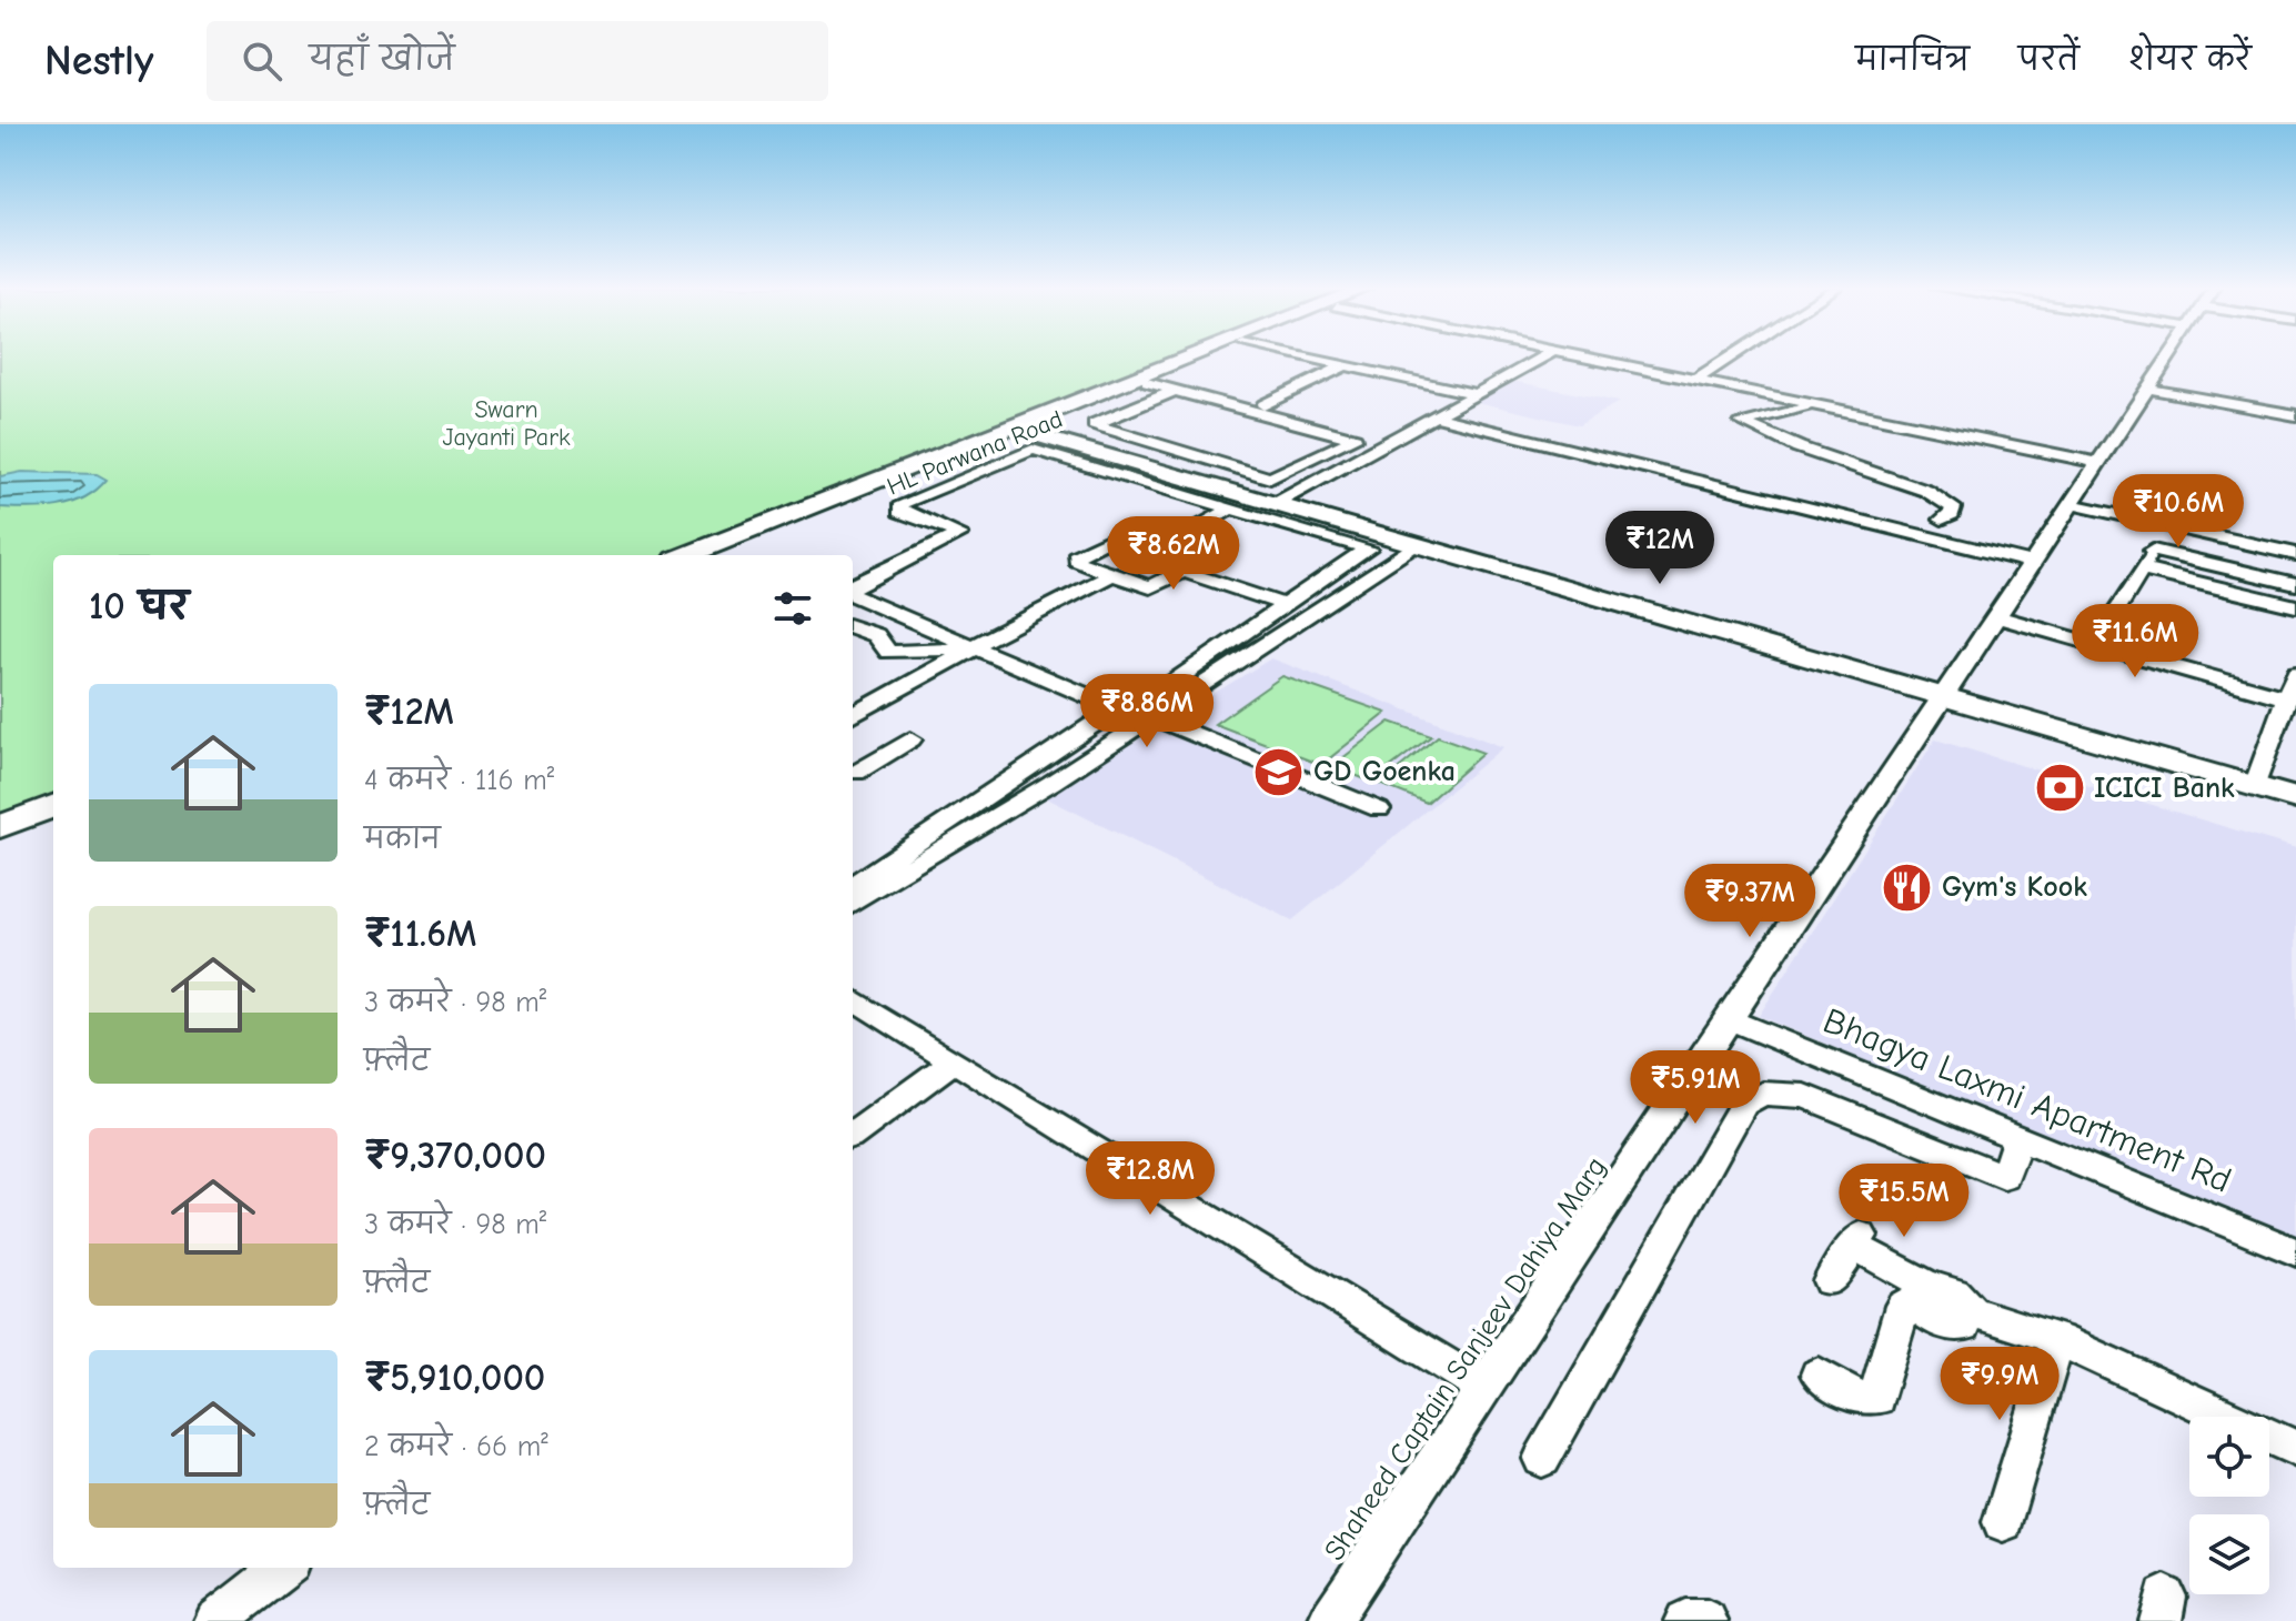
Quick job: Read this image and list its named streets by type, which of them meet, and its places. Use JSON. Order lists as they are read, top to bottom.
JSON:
{
  "streets": {
    "street": ["HL Parwana Road", "Bhagya Laxmi Apartment Rd", "Shaheed Captain Sanjeev Dahiya Marg"]
  },
  "crossings": [
    ["Bhagya Laxmi Apartment Rd", "Shaheed Captain Sanjeev Dahiya Marg"]
  ],
  "parks": ["Swarn Jayanti Park"],
  "places": {
    "school or university": ["GD Goenka"],
    "bank": ["ICICI Bank"],
    "restaurant": ["Gym's Kook"]
  },
  "page": {
    "header": "Nestly",
    "search": "यहाँ खोजें",
    "nav": ["मानचित्र", "परतें", "शेयर करें"],
    "price": [
      "₹10.6M",
      "₹12M",
      "₹8.62M",
      "₹11.6M",
      "₹8.86M",
      "₹9.37M",
      "₹5.91M",
      "₹12.8M",
      "₹15.5M",
      "₹9.9M"
    ],
    "heading": "10 घर",
    "list": [
      {
        "name": "₹12M",
        "note": "4 कमरे · 116 m² · मकान"
      },
      {
        "name": "₹11.6M",
        "note": "3 कमरे · 98 m² · फ़्लैट"
      },
      {
        "name": "₹9,370,000",
        "note": "3 कमरे · 98 m² · फ़्लैट"
      },
      {
        "name": "₹5,910,000",
        "note": "2 कमरे · 66 m² · फ़्लैट"
      }
    ]
  }
}
